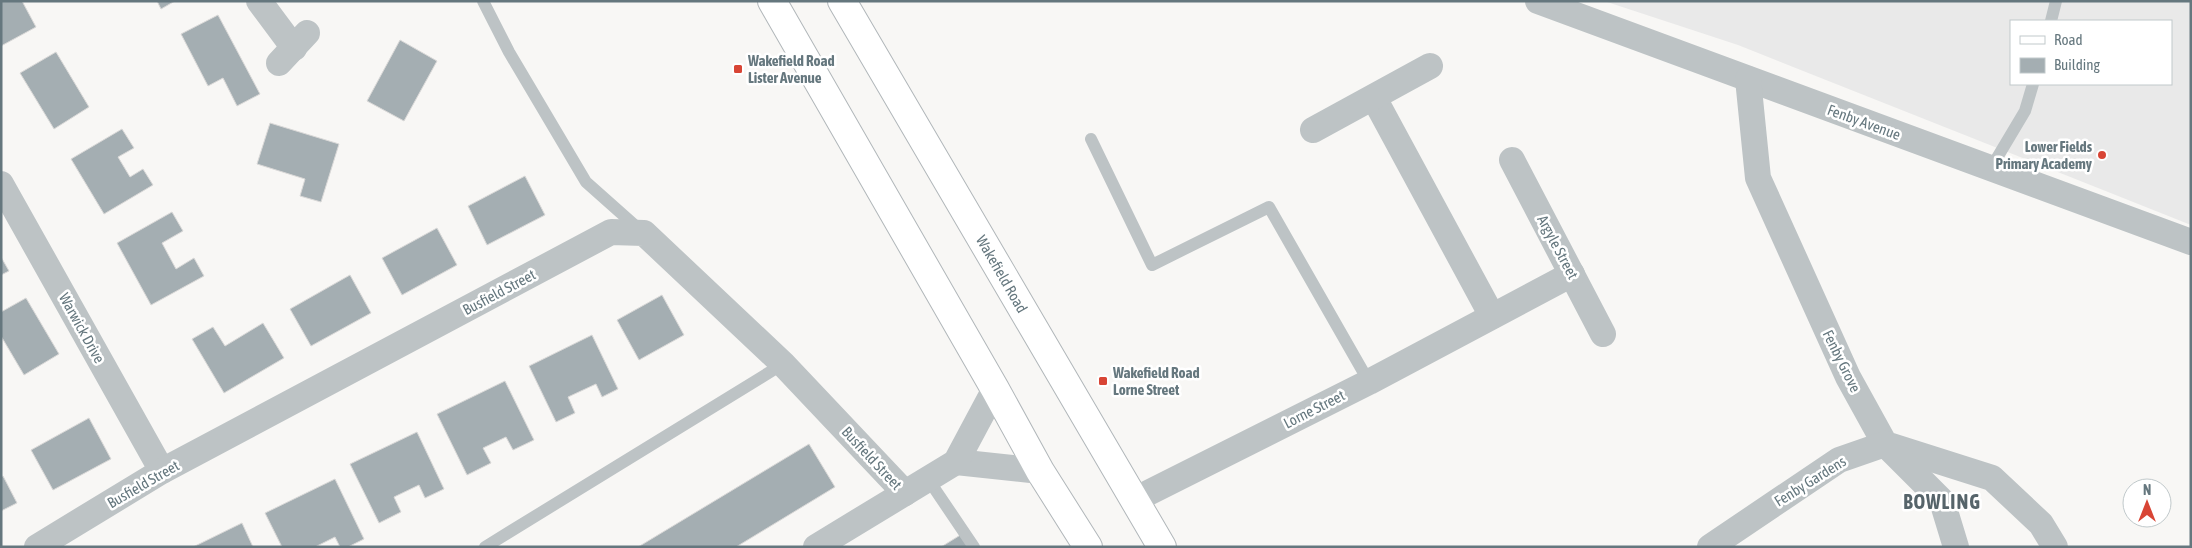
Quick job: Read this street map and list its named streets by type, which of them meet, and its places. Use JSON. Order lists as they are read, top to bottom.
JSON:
{
  "streets": {
    "main road": ["Wakefield Road"],
    "street": [
      "Fenby Avenue",
      "Argyle Street",
      "Busfield Street",
      "Warwick Drive",
      "Fenby Grove",
      "Lorne Street",
      "Fenby Gardens"
    ]
  },
  "crossings": [
    ["Fenby Avenue", "Fenby Grove"],
    ["Argyle Street", "Lorne Street"],
    ["Wakefield Road", "Lorne Street"],
    ["Busfield Street", "Warwick Drive"],
    ["Fenby Grove", "Fenby Gardens"]
  ],
  "districts": ["BOWLING"],
  "places": {
    "transit": ["Wakefield Road Lister Avenue", "Wakefield Road Lorne Street"],
    "other": ["Lower Fields Primary Academy"]
  },
  "legend": ["Road", "Building"],
  "north": "top"
}
